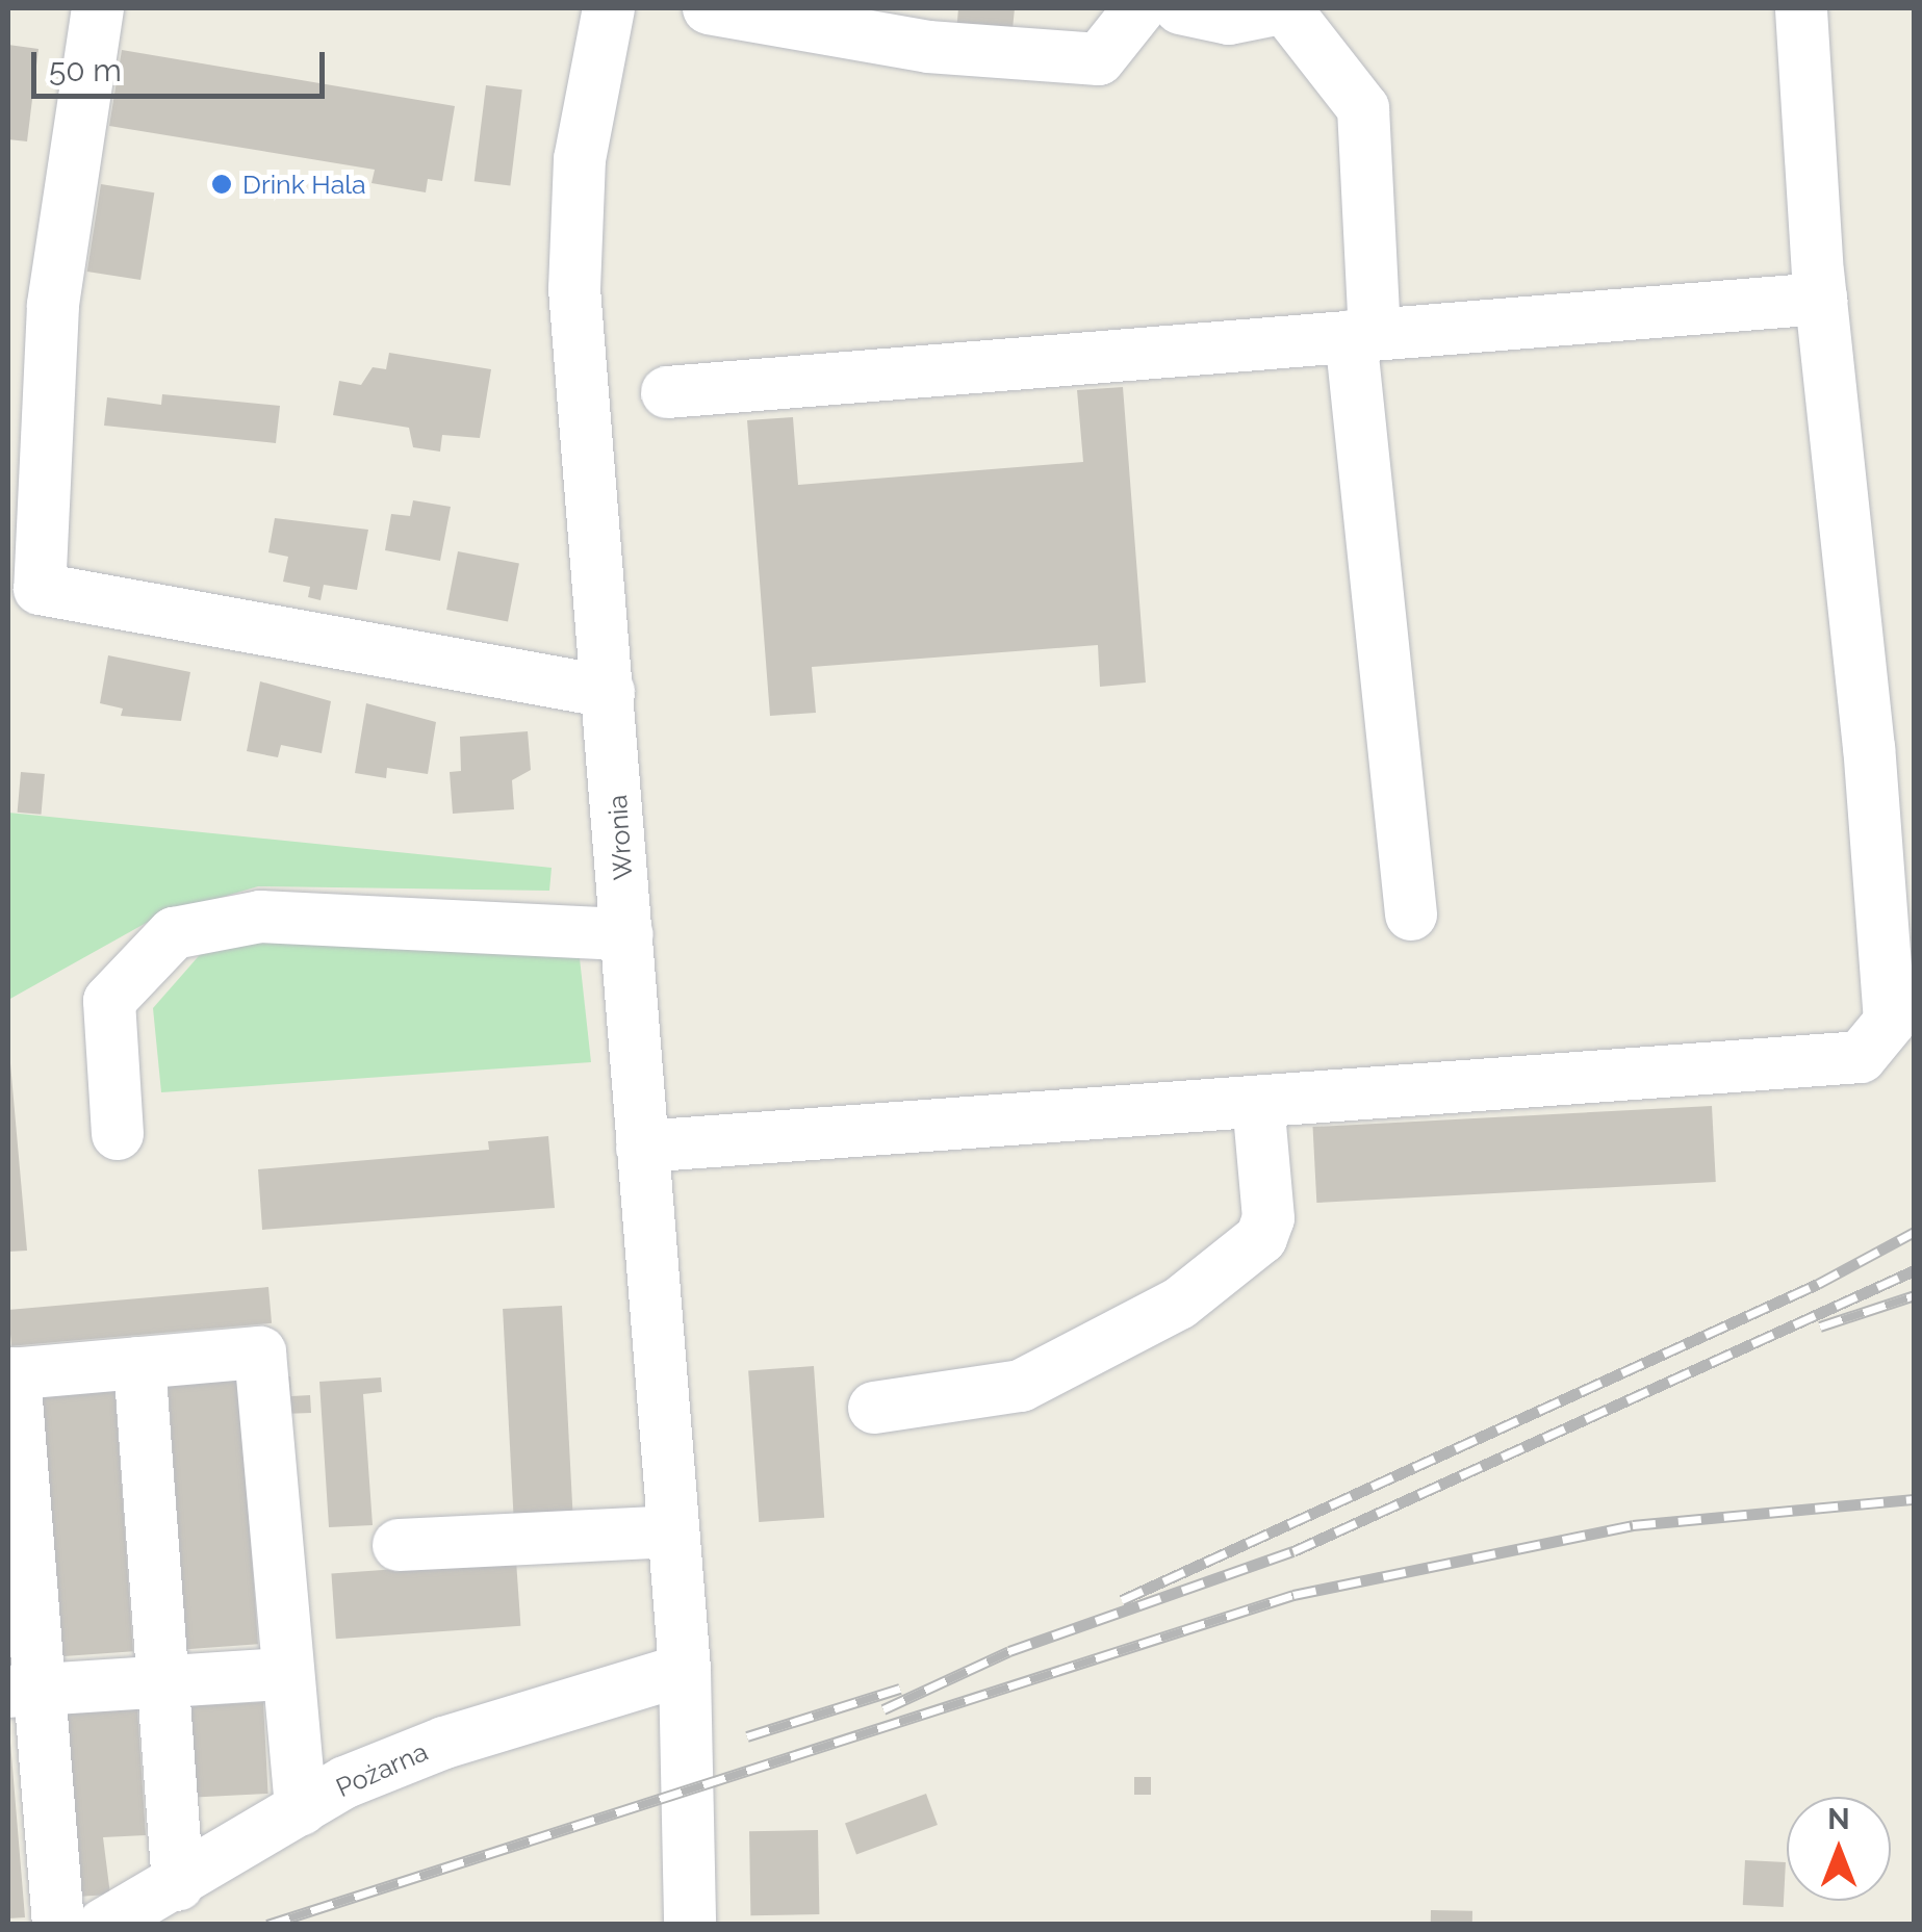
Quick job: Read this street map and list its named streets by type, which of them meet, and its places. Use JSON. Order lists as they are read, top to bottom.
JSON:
{
  "streets": {
    "street": ["Wronia", "Pożarna"]
  },
  "crossings": [
    ["Wronia", "Pożarna"]
  ],
  "places": ["Drink Hala"],
  "scale_bar": "50 m",
  "north": "top"
}
